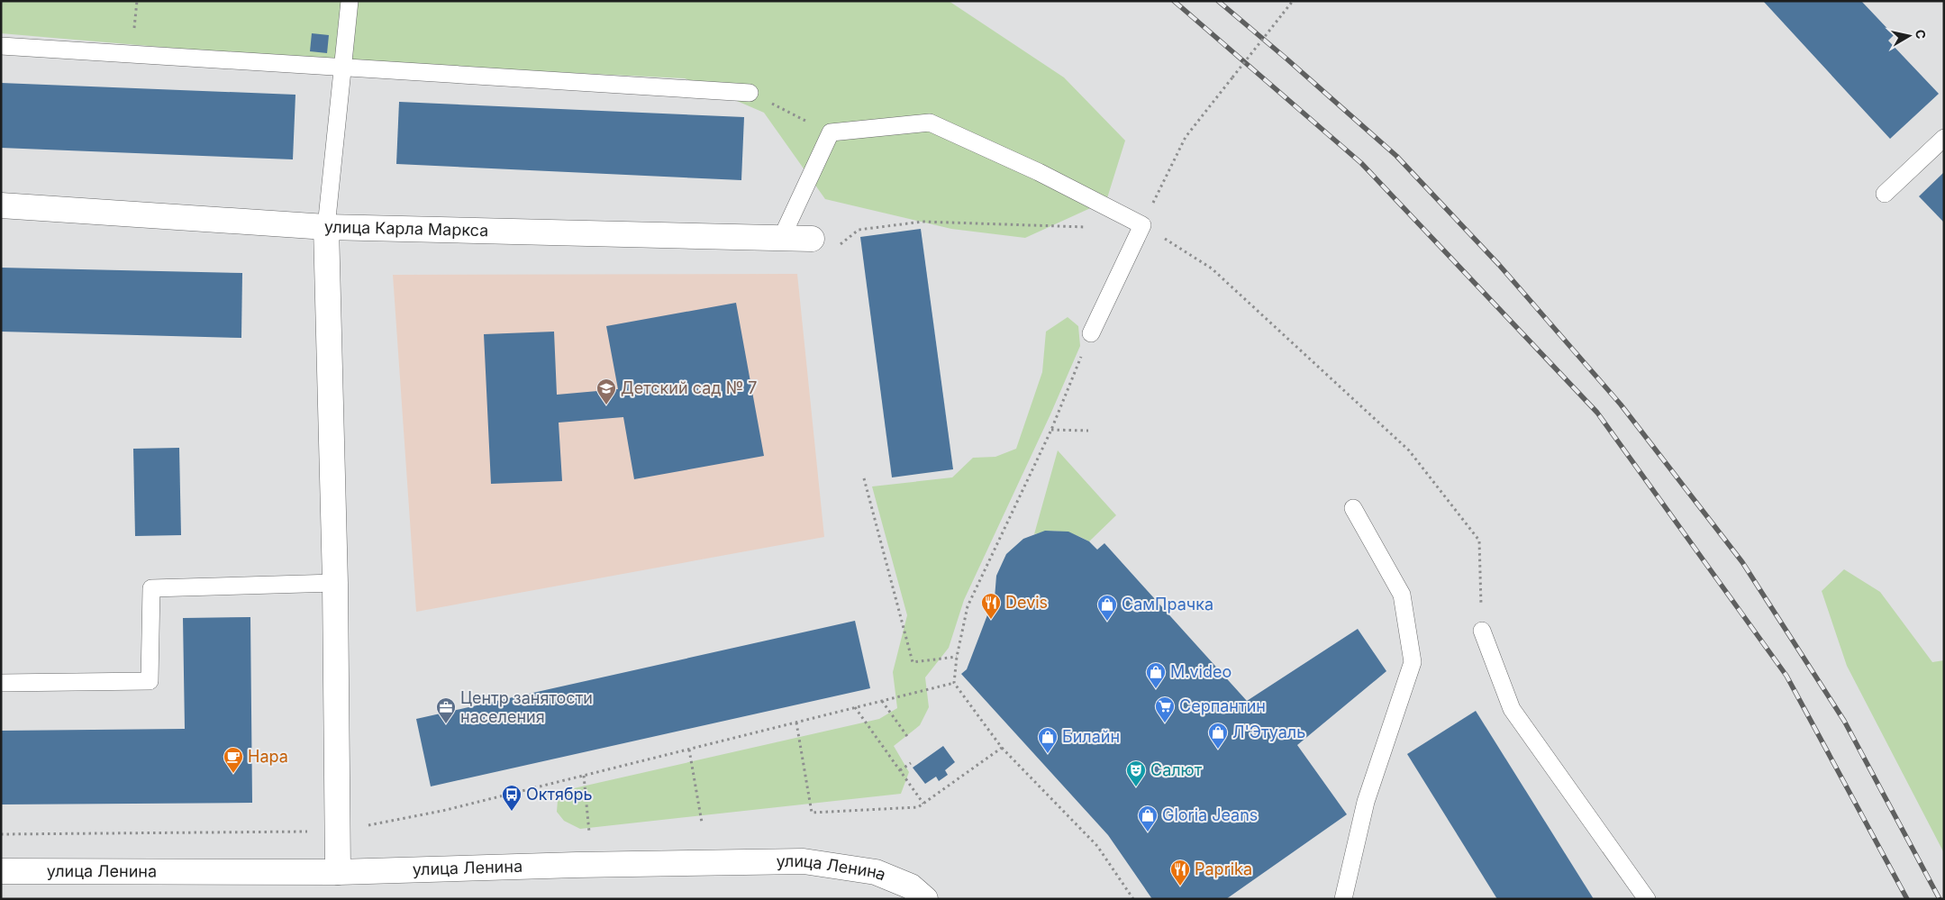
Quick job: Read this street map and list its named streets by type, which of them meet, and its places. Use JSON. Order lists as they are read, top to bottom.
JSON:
{
  "streets": {
    "street": ["улица Карла Маркса", "улица Ленина"]
  },
  "places": {
    "school or university": ["Детский сад № 7"],
    "restaurant": ["Devis", "Paprika"],
    "shop": [
      "СамПрачка",
      "M.video",
      "Л'Этуаль",
      "Билайн",
      "Gloria Jeans"
    ],
    "supermarket": ["Серпантин"],
    "office": ["Центр занятости населения"],
    "cafe": ["Нара"],
    "theatre": ["Салют"],
    "bus stop": ["Октябрь"]
  },
  "north": "right"
}
